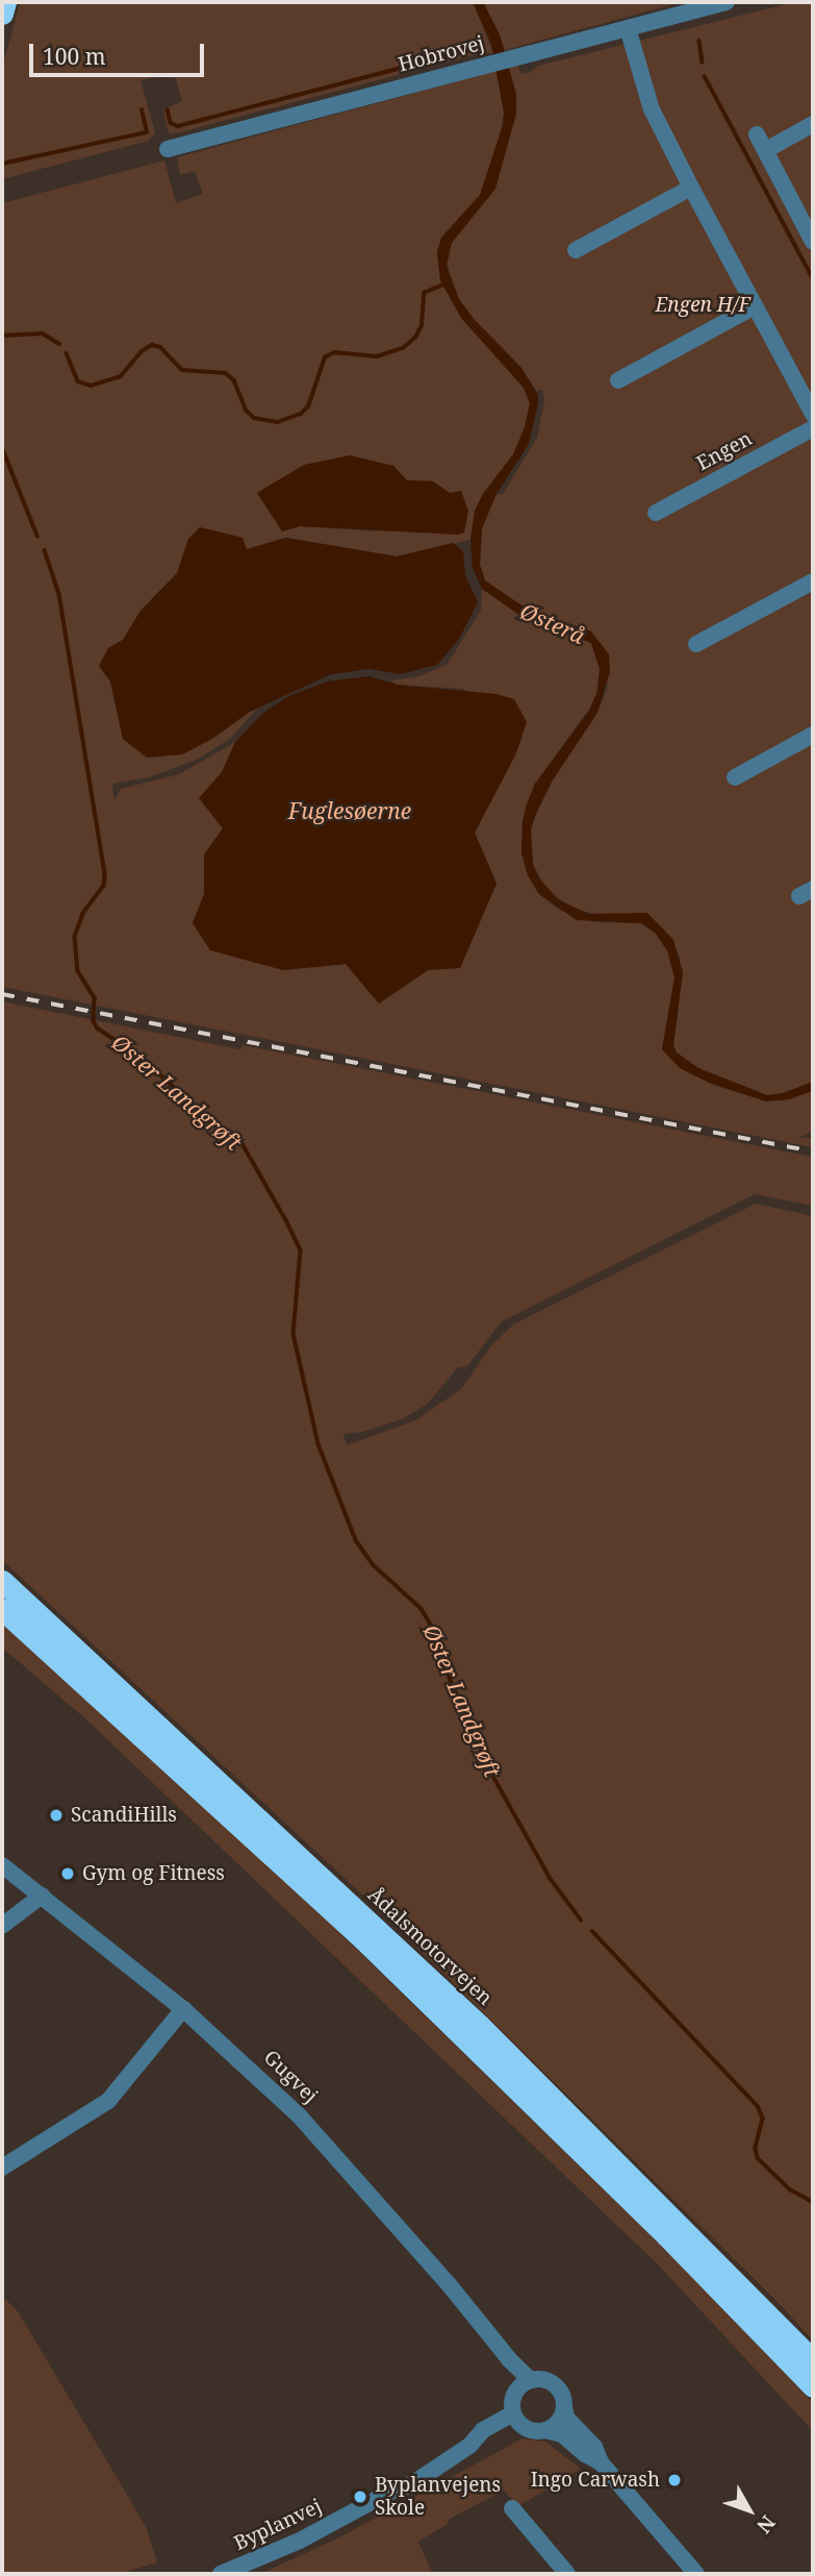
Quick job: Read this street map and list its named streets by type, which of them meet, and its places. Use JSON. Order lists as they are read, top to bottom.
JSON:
{
  "streets": {
    "highway": ["Ådalsmotorvejen"],
    "street": [
      "Hobrovej",
      "Engen",
      "Gugvej",
      "Byplanvej"
    ]
  },
  "crossings": [
    ["Gugvej", "Byplanvej"]
  ],
  "water": ["Østerå", "Fuglesøerne", "Øster Landgrøft"],
  "parks": ["Engen H/F"],
  "places": [
    "ScandiHills",
    "Gym og Fitness",
    "Ingo Carwash",
    "Byplanvejens Skole"
  ],
  "scale_bar": "100 m",
  "north": "bottom right"
}
